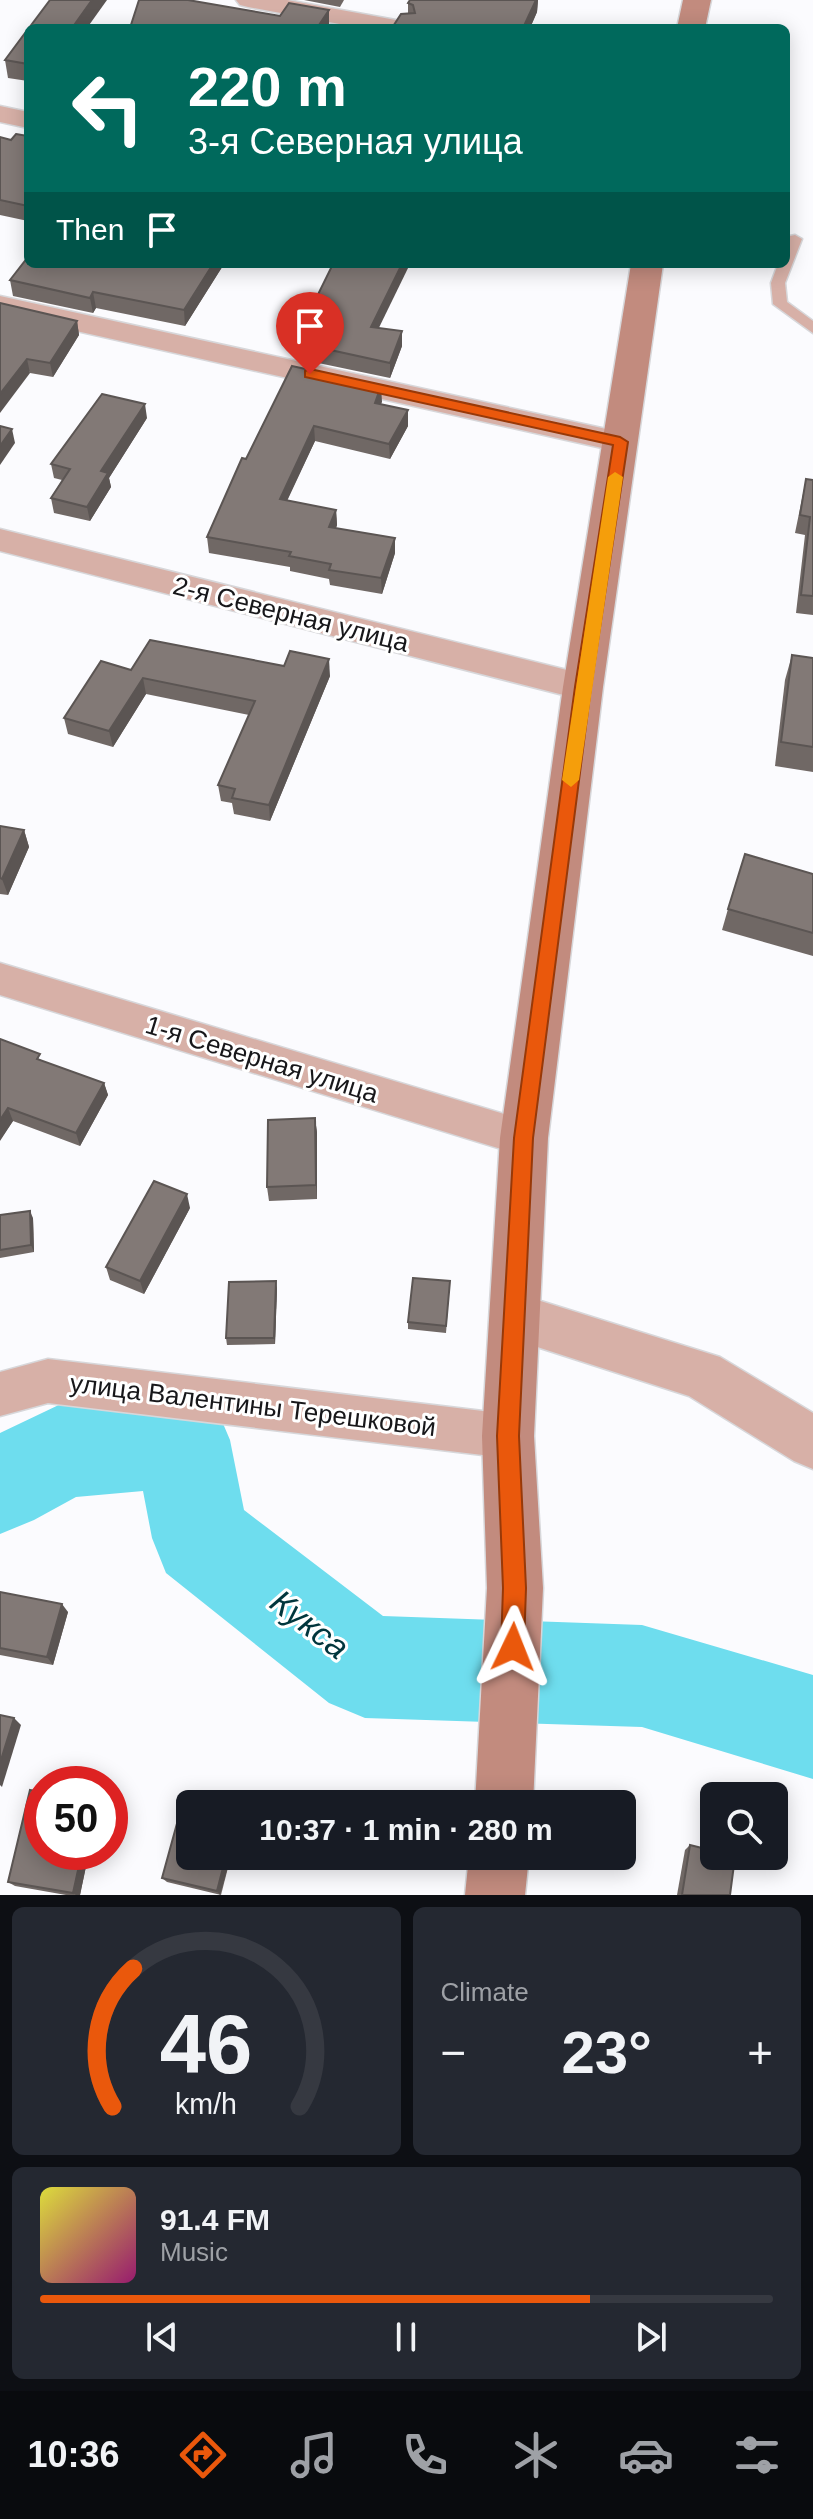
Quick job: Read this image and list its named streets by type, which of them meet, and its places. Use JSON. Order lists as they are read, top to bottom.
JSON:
{
  "streets": {
    "street": ["2-я Северная улица", "1-я Северная улица", "улица Валентины Терешковой"]
  },
  "water": ["Кукса"],
  "page": {
    "turn": ["220 m", "3-я Северная улица"],
    "then": "Then",
    "limit": "50",
    "trip": "10:37 · 1 min · 280 m",
    "tile": "Climate",
    "heat": ["−", "23°", "+"],
    "song": ["91.4 FM", "Music"],
    "tabs": "10:36",
    "gauge": ["46", "km/h"]
  }
}
